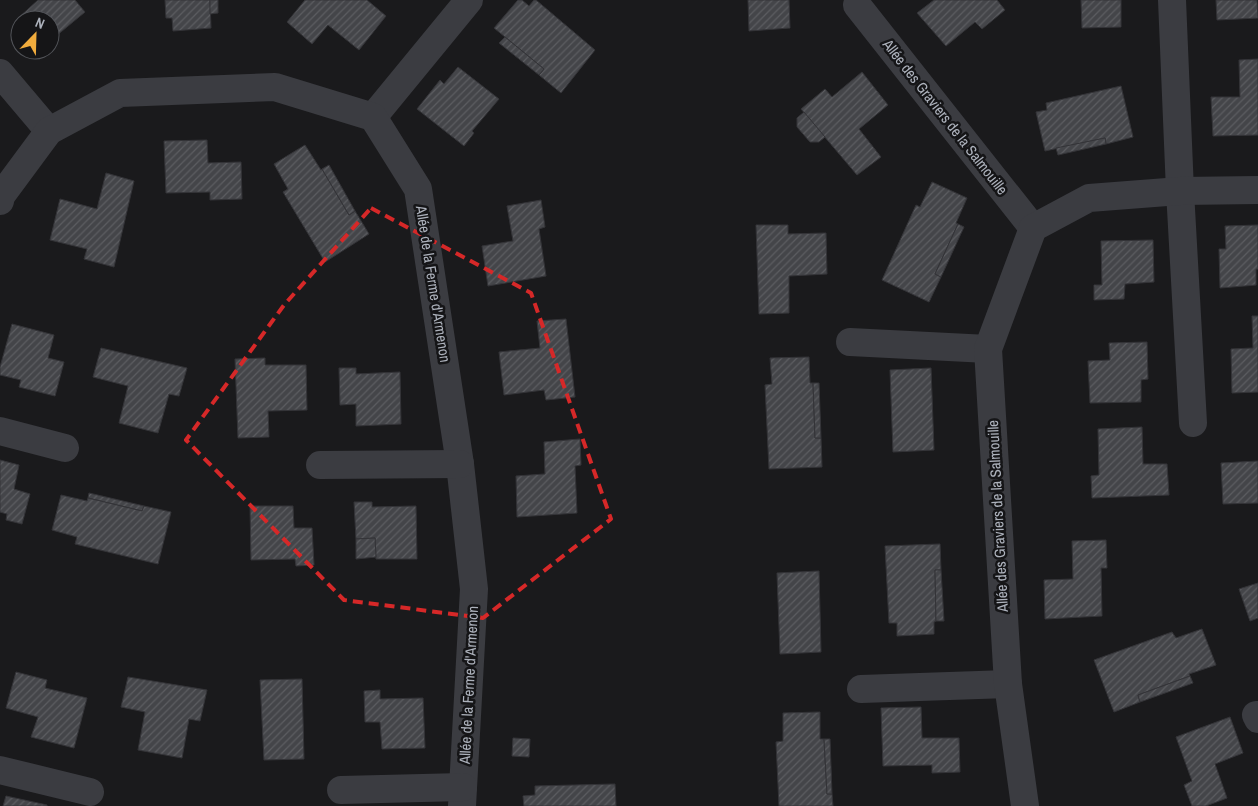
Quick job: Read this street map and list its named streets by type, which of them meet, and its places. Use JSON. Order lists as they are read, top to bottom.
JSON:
{
  "streets": {
    "street": ["Allée des Graviers de la Salmouille", "Allée de la Ferme d'Armenon"]
  },
  "north": "top right"
}
